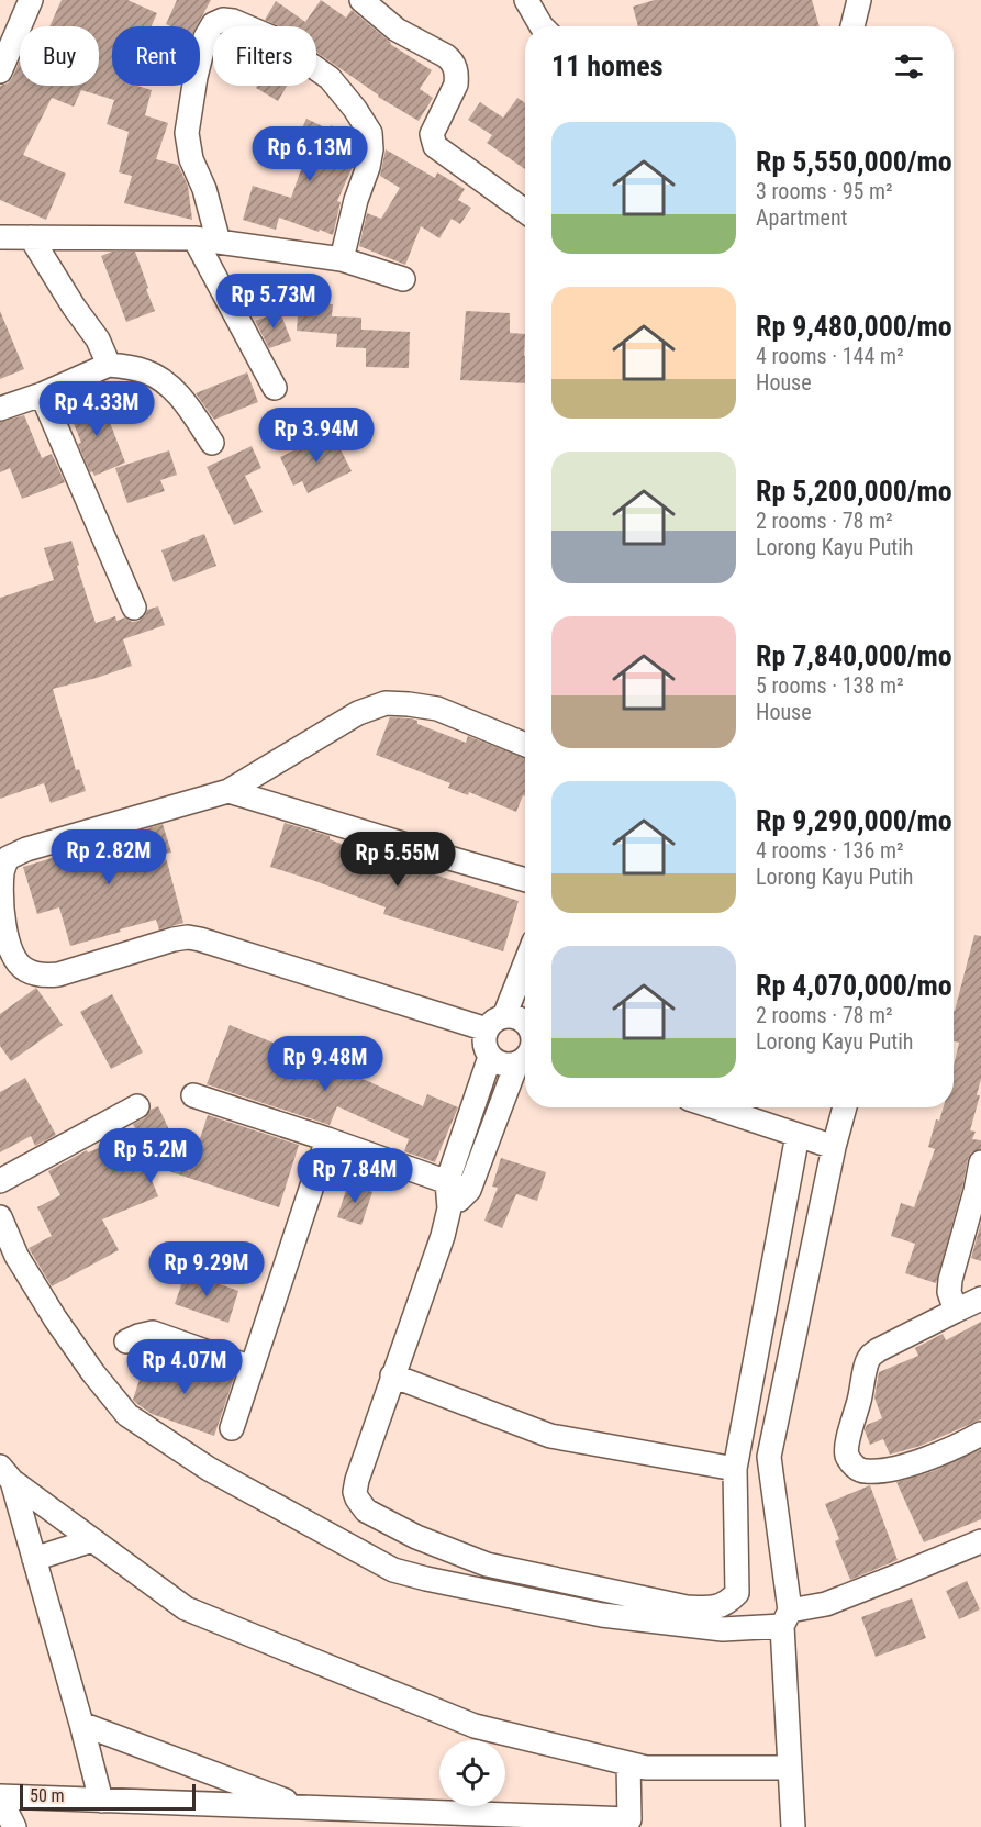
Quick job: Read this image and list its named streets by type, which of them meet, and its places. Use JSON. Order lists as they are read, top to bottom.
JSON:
{
  "scale_bar": "50 m",
  "page": {
    "chip": ["Buy", "Rent", "Filters"],
    "heading": "11 homes",
    "list": [
      {
        "name": "Rp 5,550,000/mo",
        "note": "3 rooms · 95 m² · Apartment"
      },
      {
        "name": "Rp 9,480,000/mo",
        "note": "4 rooms · 144 m² · House"
      },
      {
        "name": "Rp 5,200,000/mo",
        "note": "2 rooms · 78 m² · Lorong Kayu Putih"
      },
      {
        "name": "Rp 7,840,000/mo",
        "note": "5 rooms · 138 m² · House"
      },
      {
        "name": "Rp 9,290,000/mo",
        "note": "4 rooms · 136 m² · Lorong Kayu Putih"
      },
      {
        "name": "Rp 4,070,000/mo",
        "note": "2 rooms · 78 m² · Lorong Kayu Putih"
      }
    ],
    "price": [
      "Rp 6.13M",
      "Rp 5.73M",
      "Rp 4.33M",
      "Rp 3.94M",
      "Rp 2.82M",
      "Rp 5.55M",
      "Rp 9.48M",
      "Rp 5.2M",
      "Rp 7.84M",
      "Rp 9.29M",
      "Rp 4.07M"
    ],
    "scale": "50 m"
  }
}
